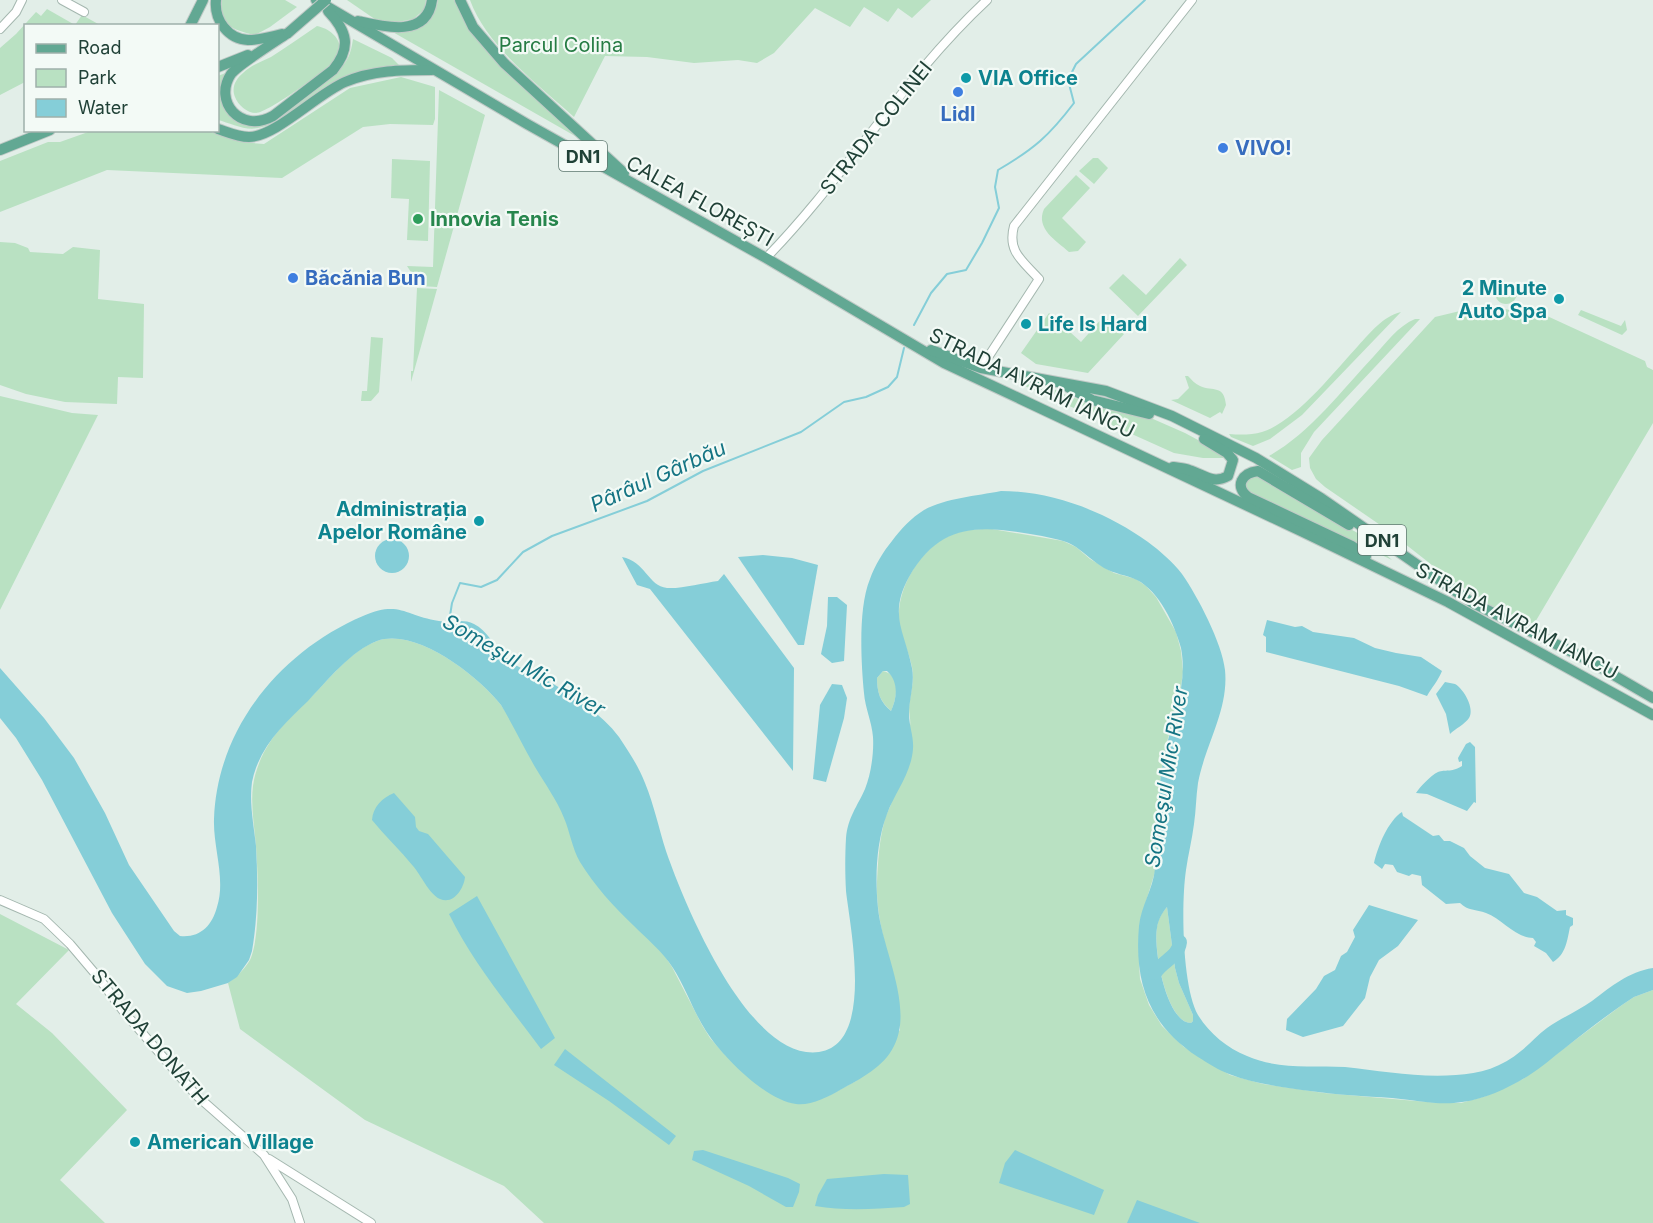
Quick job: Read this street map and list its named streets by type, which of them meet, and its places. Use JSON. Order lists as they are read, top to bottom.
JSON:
{
  "streets": {
    "main road": ["DN1", "CALEA FLOREȘTI", "STRADA AVRAM IANCU"],
    "street": ["STRADA COLINEI", "STRADA DONATH"]
  },
  "crossings": [
    ["STRADA COLINEI", "CALEA FLOREȘTI"],
    ["CALEA FLOREȘTI", "STRADA AVRAM IANCU"]
  ],
  "water": ["Pârâul Gârbău", "Someşul Mic River"],
  "parks": ["Parcul Colina"],
  "places": [
    "VIA Office",
    "Lidl",
    "VIVO!",
    "Innovia Tenis",
    "Băcănia Bun",
    "2 Minute Auto Spa",
    "Life Is Hard",
    "Administrația Apelor Române",
    "American Village"
  ],
  "legend": ["Road", "Park", "Water"]
}
